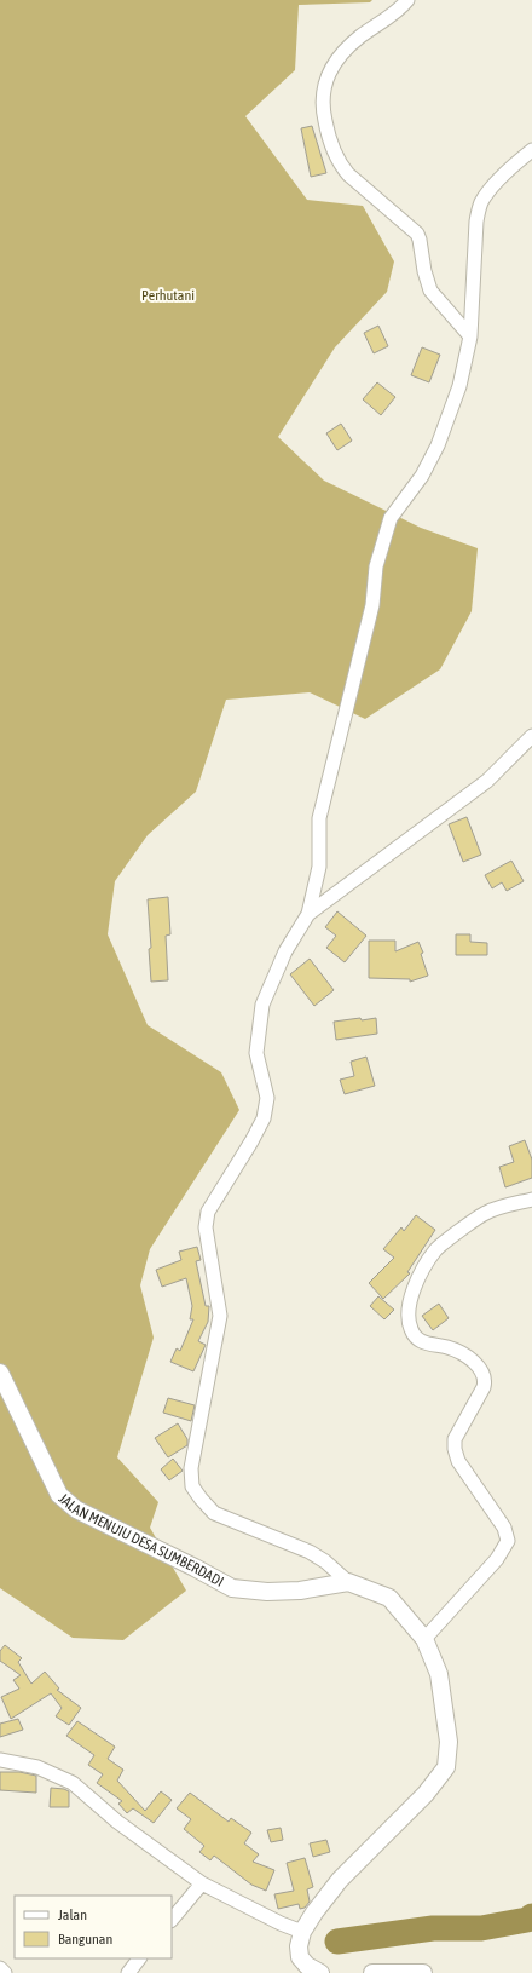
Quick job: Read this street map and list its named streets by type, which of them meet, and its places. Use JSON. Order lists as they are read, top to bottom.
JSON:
{
  "streets": {
    "street": ["JALAN MENUIU DESA SUMBERDADI"]
  },
  "parks": ["Perhutani"],
  "legend": ["Jalan", "Bangunan"]
}
